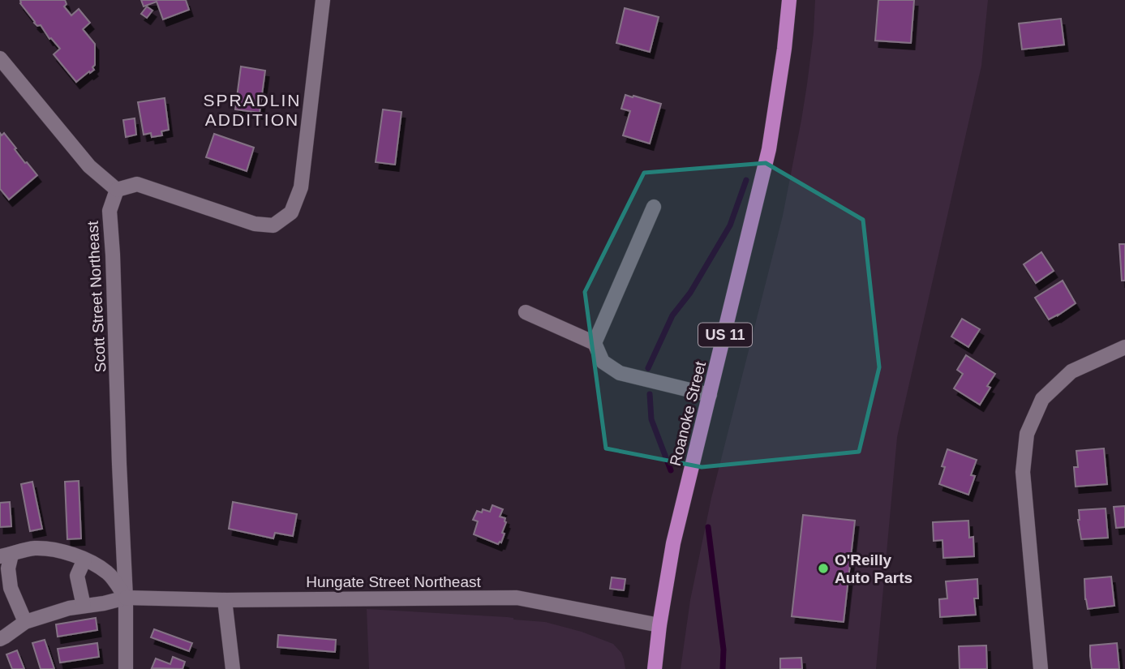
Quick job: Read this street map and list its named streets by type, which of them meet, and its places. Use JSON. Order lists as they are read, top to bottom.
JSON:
{
  "streets": {
    "main road": ["US 11", "Roanoke Street"],
    "street": ["Scott Street Northeast", "Hungate Street Northeast"]
  },
  "crossings": [
    ["Scott Street Northeast", "Hungate Street Northeast"],
    ["Roanoke Street", "Hungate Street Northeast"]
  ],
  "districts": ["SPRADLIN ADDITION"],
  "places": ["O'Reilly Auto Parts"]
}
